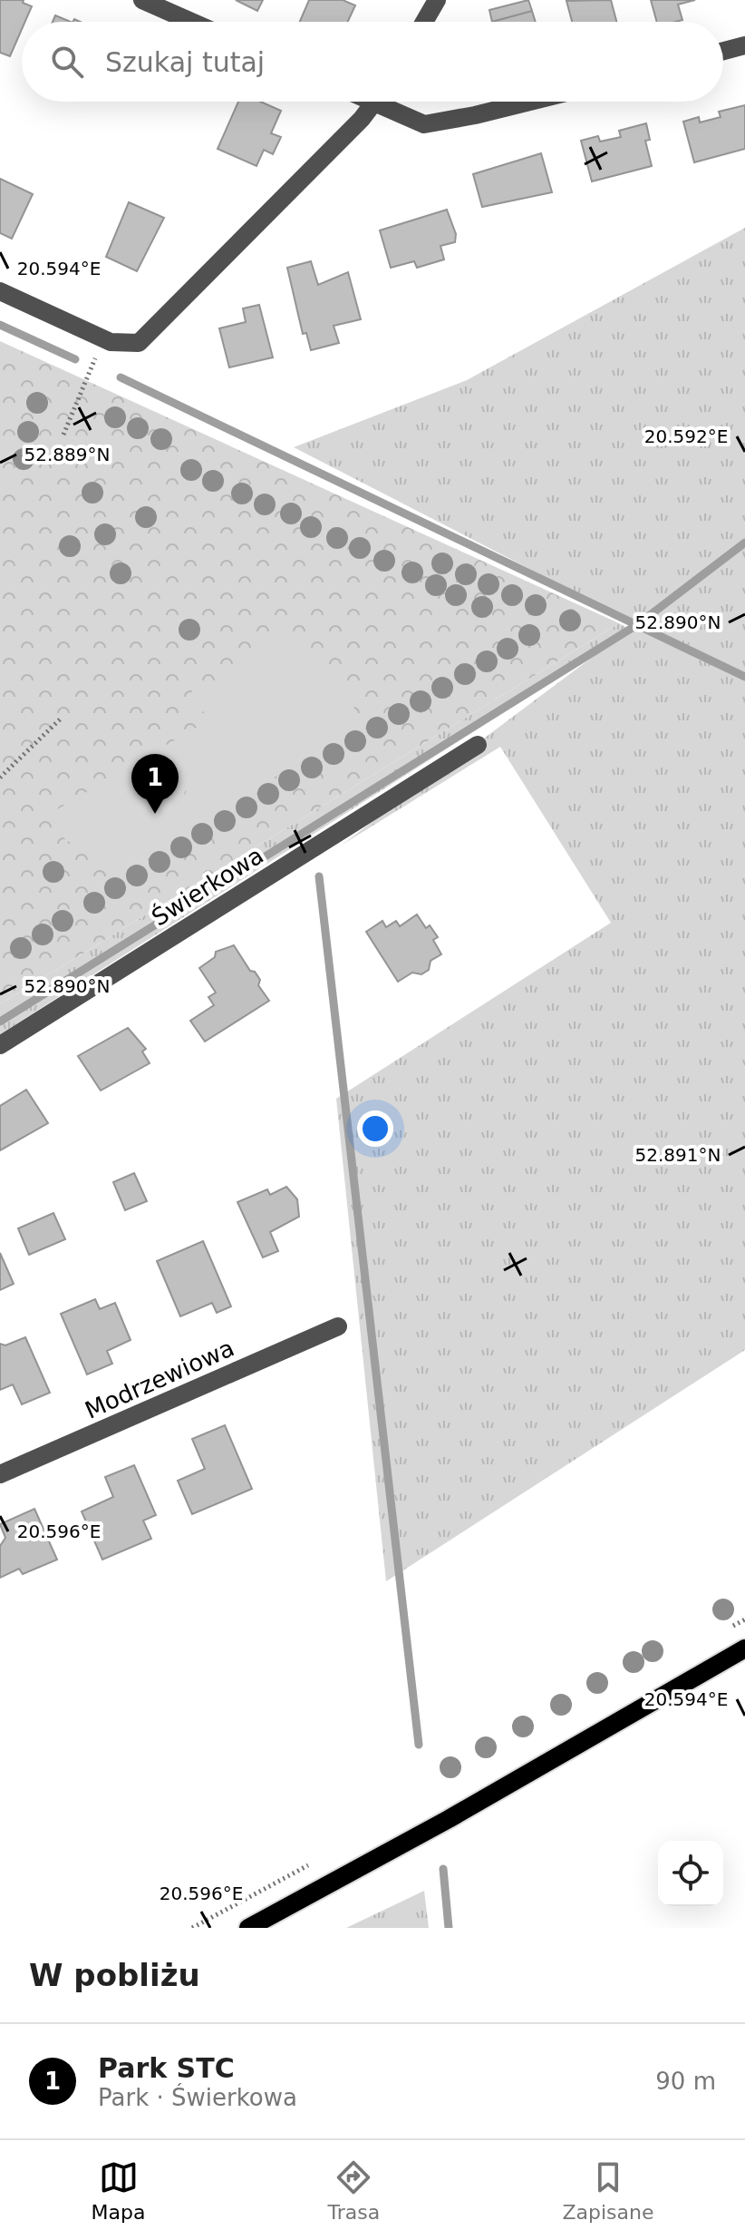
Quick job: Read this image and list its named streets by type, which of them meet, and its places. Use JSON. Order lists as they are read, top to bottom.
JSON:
{
  "streets": {
    "street": ["Świerkowa", "Modrzewiowa"]
  },
  "page": {
    "search": "Szukaj tutaj",
    "pins": "1",
    "heading": "W pobliżu",
    "list": [
      {
        "mark": "1",
        "name": "Park STC",
        "note": "Park · Świerkowa",
        "value": "90 m"
      }
    ],
    "nav": ["Mapa", "Trasa", "Zapisane"]
  },
  "coordinates": [
    "20.594°E",
    "20.592°E",
    "52.889°N",
    "52.890°N",
    "52.891°N",
    "20.596°E"
  ]
}
